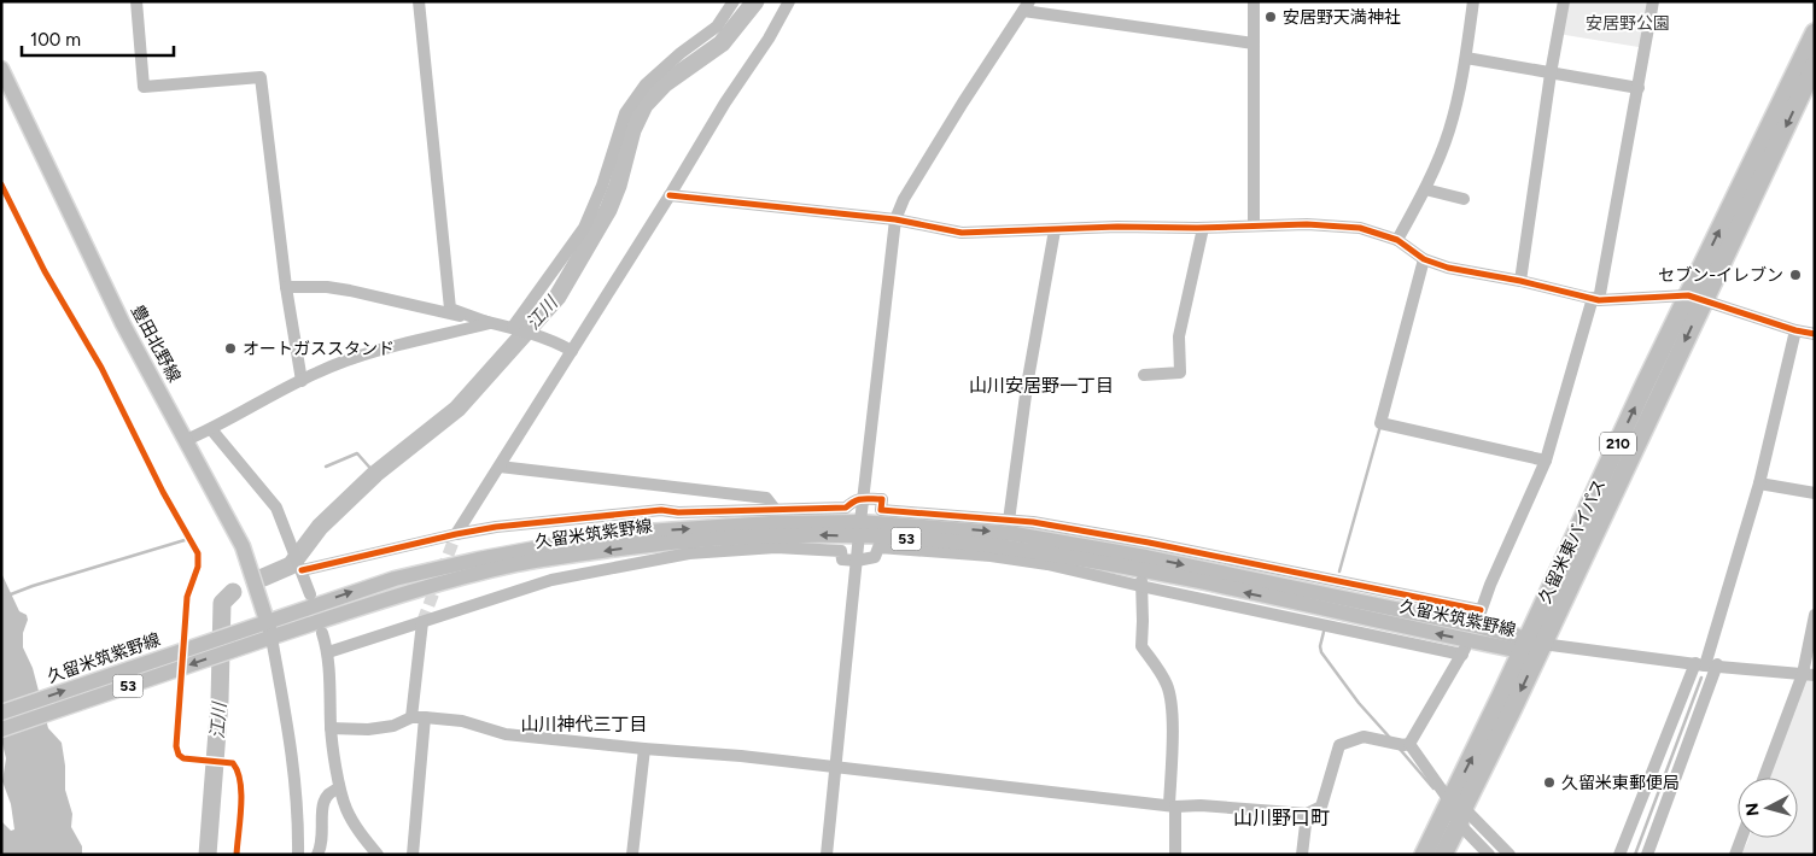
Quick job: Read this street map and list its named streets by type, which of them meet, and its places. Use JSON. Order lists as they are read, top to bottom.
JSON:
{
  "streets": {
    "highway": ["210", "久留米東バイパス"],
    "main road": ["豊田北野線", "久留米筑紫野線", "53"]
  },
  "crossings": [
    ["豊田北野線", "久留米筑紫野線"],
    ["久留米筑紫野線", "久留米東バイパス"]
  ],
  "districts": ["山川安居野一丁目", "山川神代三丁目", "山川野口町"],
  "water": ["江川"],
  "parks": ["安居野公園"],
  "places": [
    "安居野天満神社",
    "セブン-イレブン",
    "オートガススタンド",
    "久留米東郵便局"
  ],
  "scale_bar": "100 m",
  "north": "left"
}
